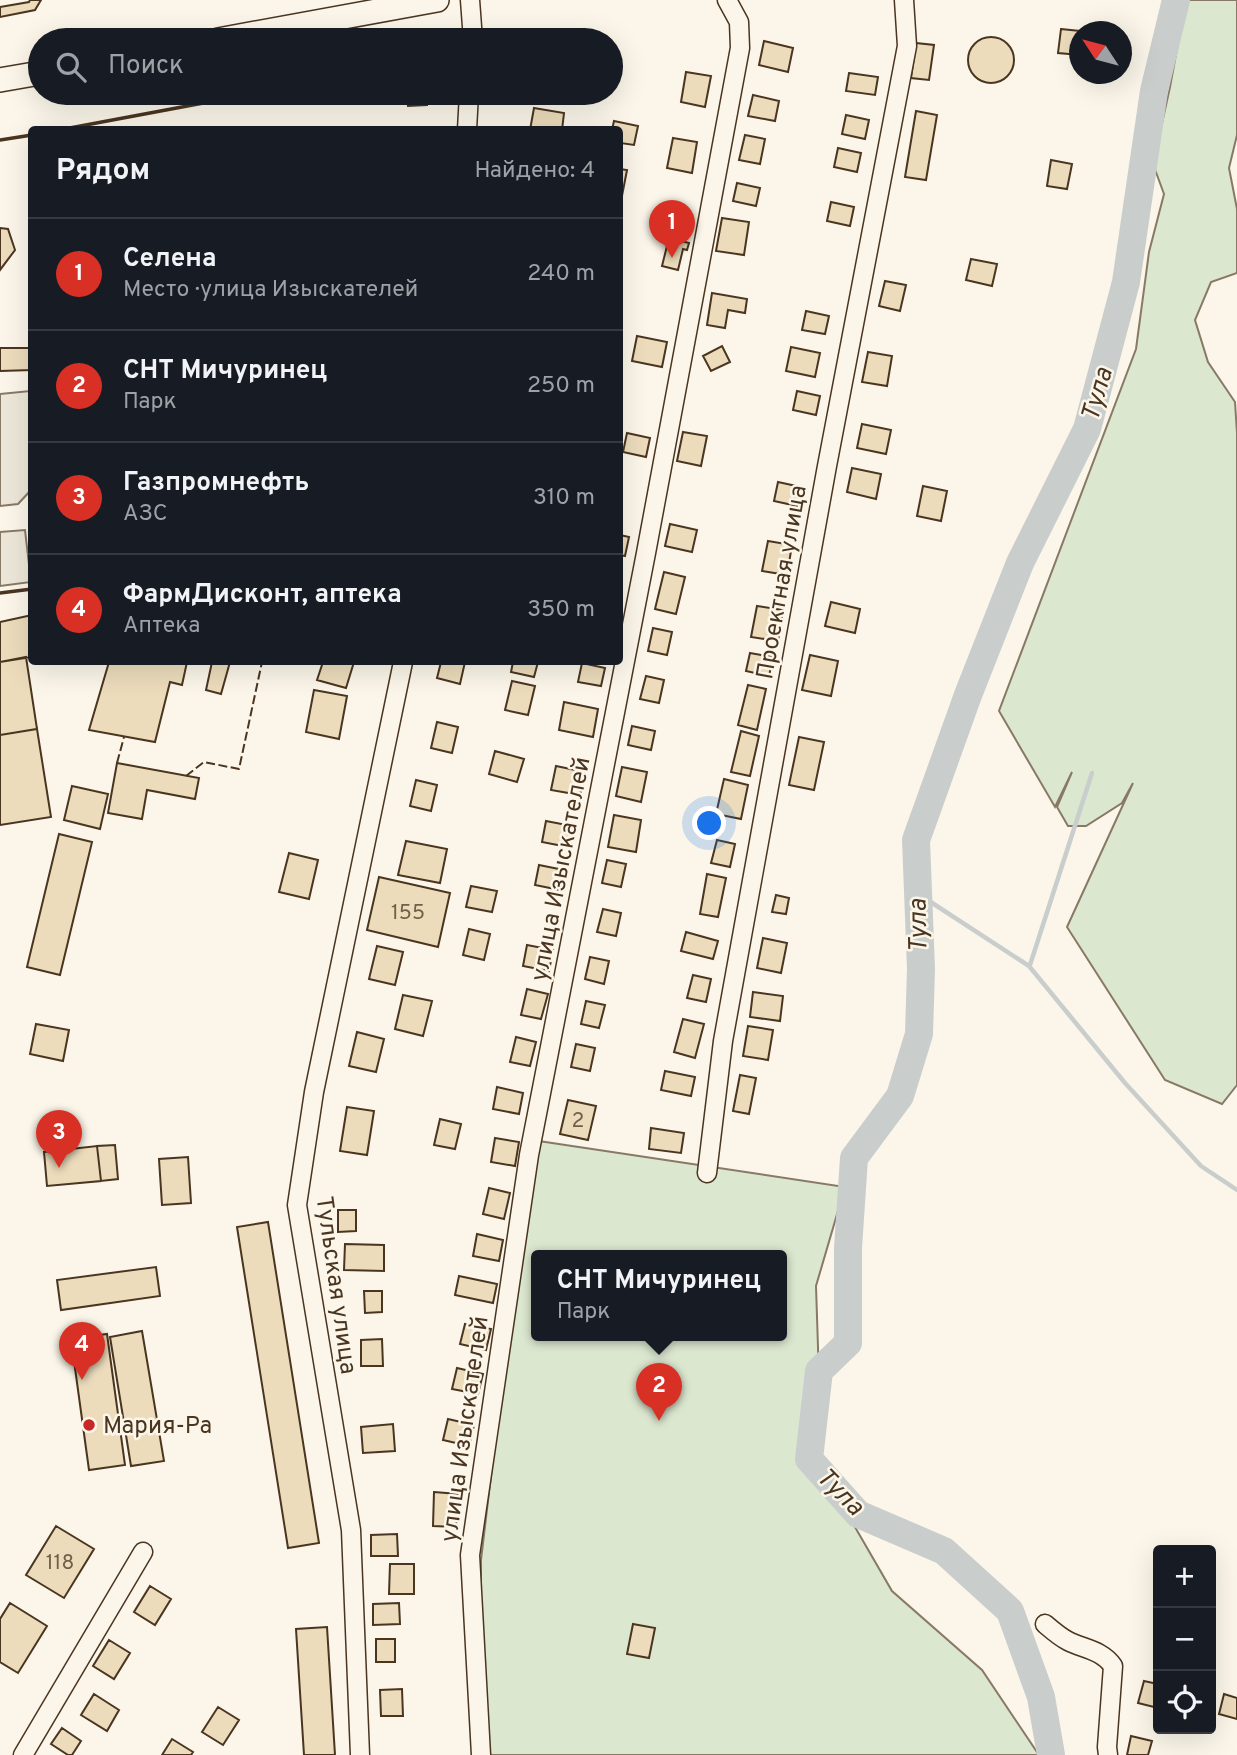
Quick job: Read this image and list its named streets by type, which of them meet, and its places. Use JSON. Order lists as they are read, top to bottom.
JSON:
{
  "streets": {
    "street": ["Проектная улица", "улица Изыскателей", "Тульская улица"]
  },
  "water": ["Тула"],
  "places": ["Мария-Ра"],
  "house_numbers": ["155", "2", "118"],
  "north": "top left",
  "page": {
    "search": "Поиск",
    "heading": ["Рядом", "Найдено: 4"],
    "pins": [
      "1",
      "3",
      "4",
      "2"
    ],
    "list": [
      {
        "mark": "1",
        "name": "Селена",
        "note": "Место · улица Изыскателей",
        "value": "240 m"
      },
      {
        "mark": "2",
        "name": "СНТ Мичуринец",
        "note": "Парк",
        "value": "250 m"
      },
      {
        "mark": "3",
        "name": "Газпромнефть",
        "note": "АЗС",
        "value": "310 m"
      },
      {
        "mark": "4",
        "name": "ФармДисконт, аптека",
        "note": "Аптека",
        "value": "350 m"
      }
    ],
    "popup": ["СНТ Мичуринец", "Парк"],
    "map_buttons": ["+", "−"]
  }
}
